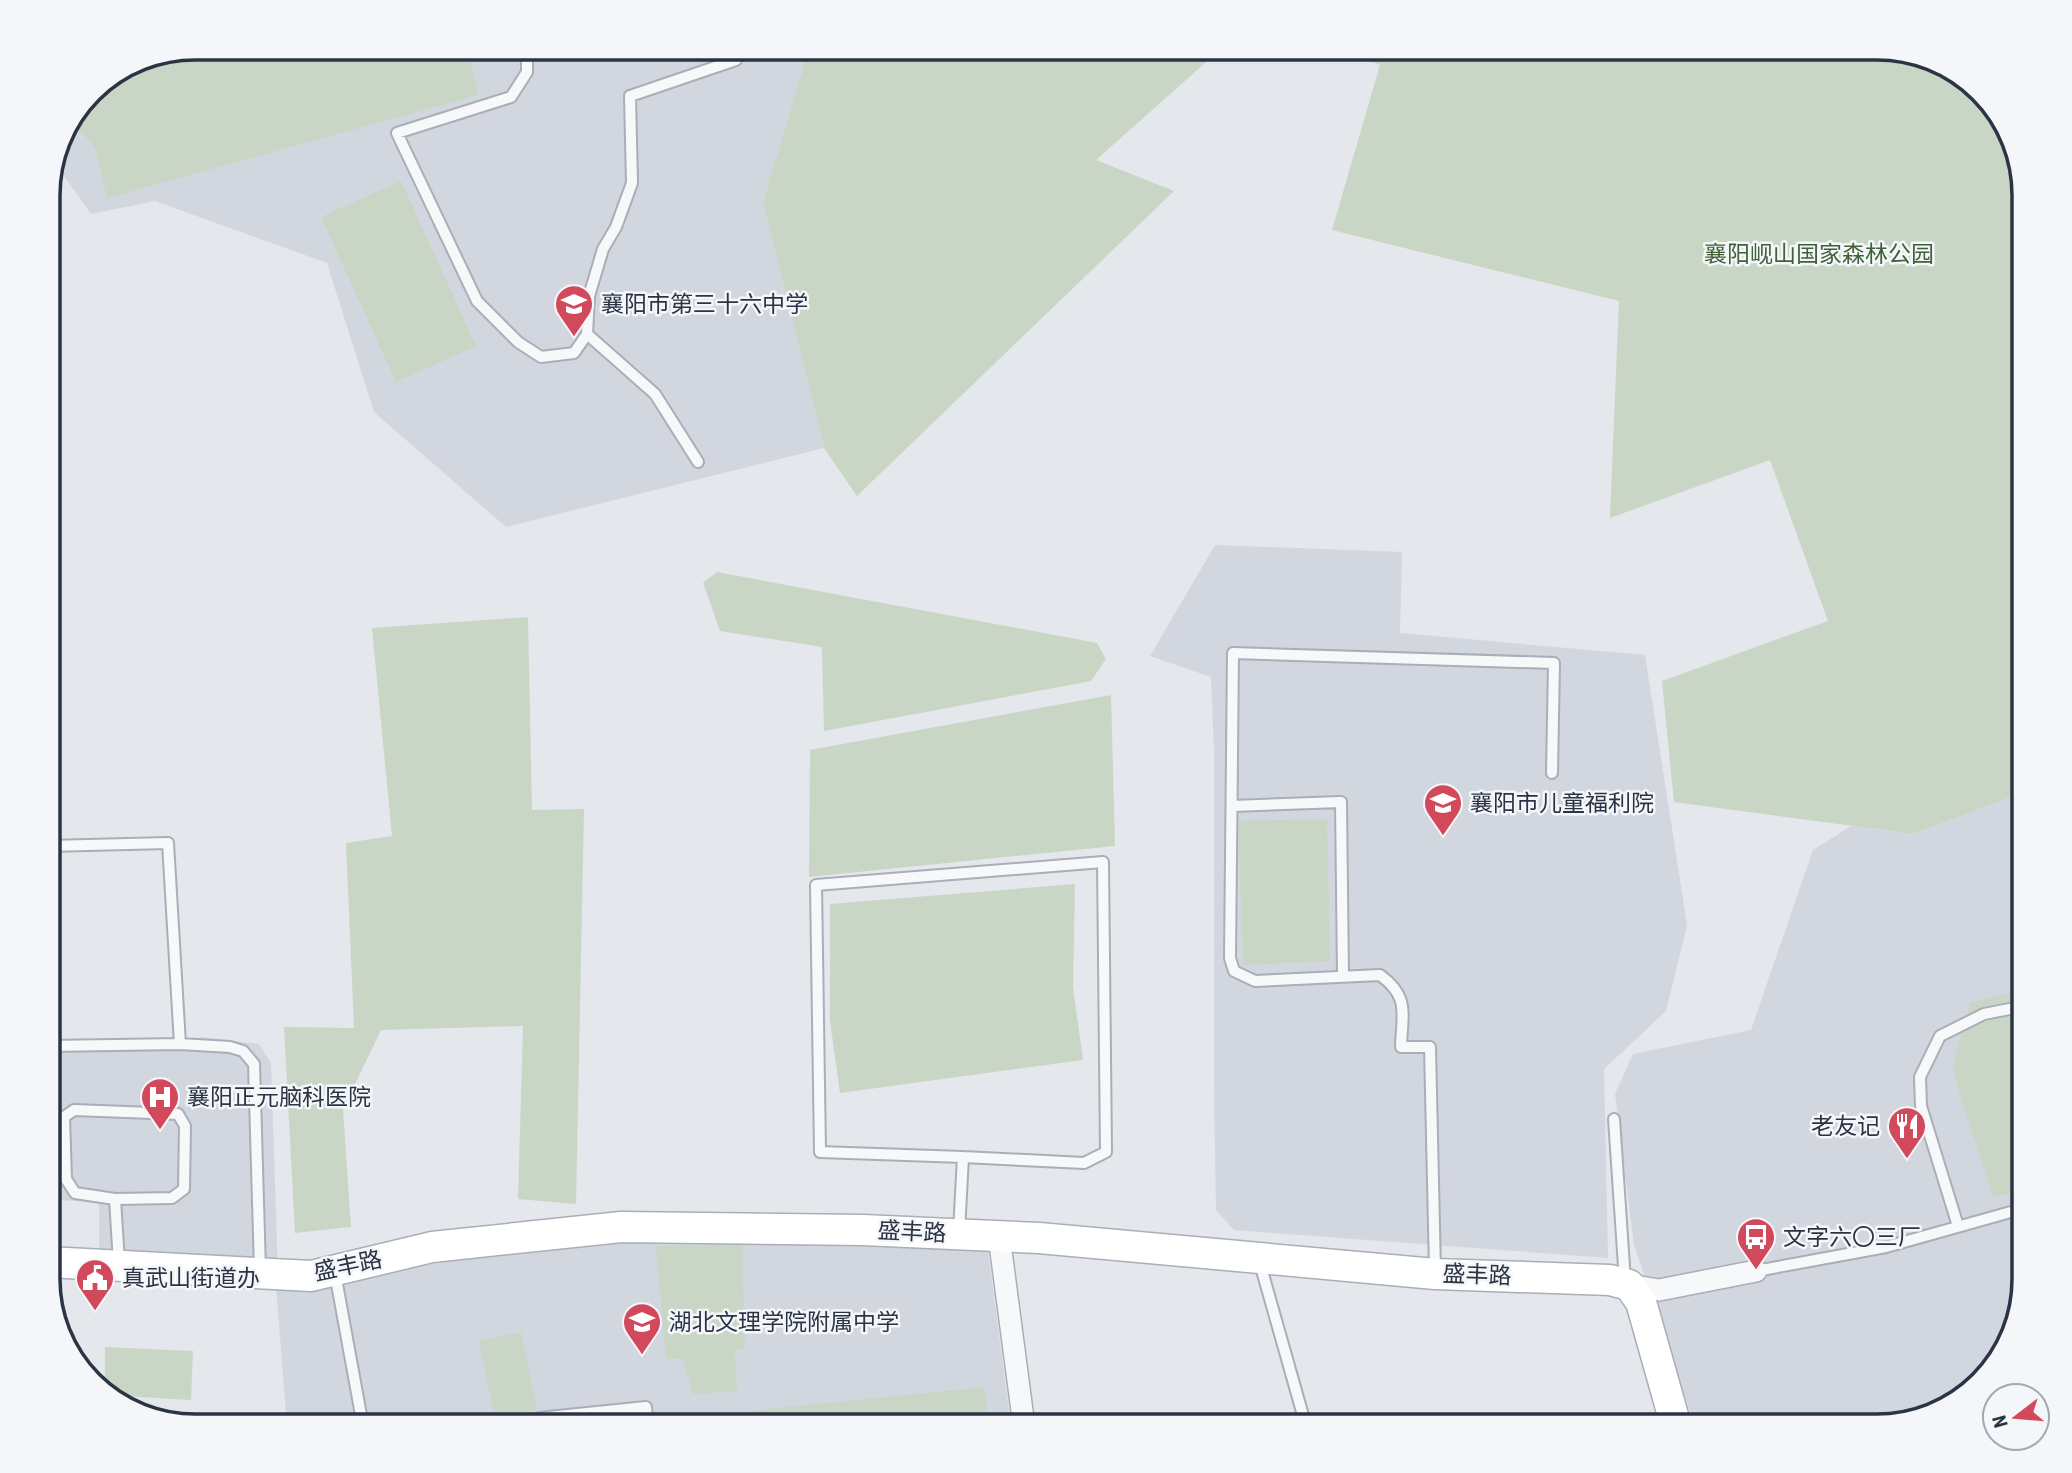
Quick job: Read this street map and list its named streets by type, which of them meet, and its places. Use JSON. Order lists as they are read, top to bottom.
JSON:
{
  "streets": {
    "street": ["盛丰路"]
  },
  "parks": ["襄阳岘山国家森林公园"],
  "places": {
    "school or university": ["襄阳市第三十六中学", "襄阳市儿童福利院", "湖北文理学院附属中学"],
    "hospital": ["襄阳正元脑科医院"],
    "restaurant": ["老友记"],
    "bus stop": ["文字六〇三厂"],
    "public building": ["真武山街道办"]
  },
  "north": "left"
}
